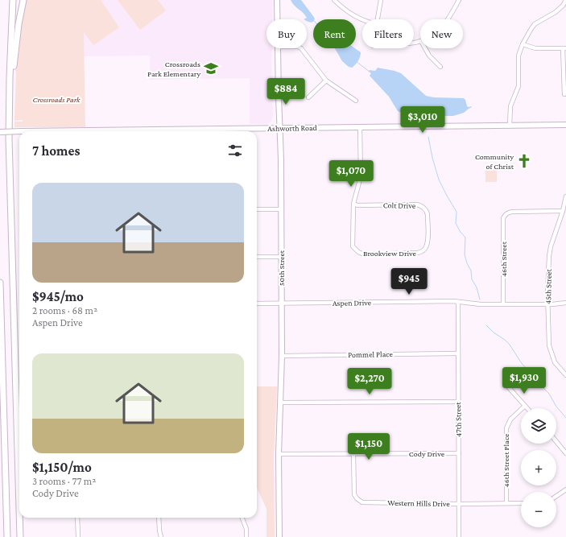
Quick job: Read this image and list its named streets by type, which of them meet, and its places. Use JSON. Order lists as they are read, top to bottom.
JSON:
{
  "streets": {
    "main road": ["Ashworth Road", "50th Street"],
    "street": [
      "Colt Drive",
      "Brookview Drive",
      "46th Street",
      "45th Street",
      "Aspen Drive",
      "Pommel Place",
      "47th Street",
      "Cody Drive",
      "46th Street Place",
      "Western Hills Drive"
    ]
  },
  "crossings": [
    ["Ashworth Road", "50th Street"],
    ["Colt Drive", "Brookview Drive"],
    ["46th Street", "45th Street"],
    ["46th Street", "Aspen Drive"],
    ["50th Street", "Aspen Drive"],
    ["50th Street", "Pommel Place"],
    ["50th Street", "Cody Drive"],
    ["45th Street", "Aspen Drive"],
    ["Aspen Drive", "47th Street"],
    ["Pommel Place", "47th Street"],
    ["47th Street", "Cody Drive"],
    ["47th Street", "Western Hills Drive"],
    ["Cody Drive", "Western Hills Drive"],
    ["46th Street Place", "Western Hills Drive"]
  ],
  "parks": ["Crossroads Park"],
  "places": {
    "school or university": ["Crossroads Park Elementary"],
    "church": ["Community of Christ"]
  },
  "page": {
    "chip": [
      "Buy",
      "Rent",
      "Filters",
      "New"
    ],
    "price": [
      "$884",
      "$3,010",
      "$1,070",
      "$945",
      "$1,930",
      "$2,270",
      "$1,150"
    ],
    "heading": "7 homes",
    "list": [
      {
        "name": "$945/mo",
        "note": "2 rooms · 68 m² · Aspen Drive"
      },
      {
        "name": "$1,150/mo",
        "note": "3 rooms · 77 m² · Cody Drive"
      }
    ],
    "map_buttons": ["+", "−"]
  }
}
